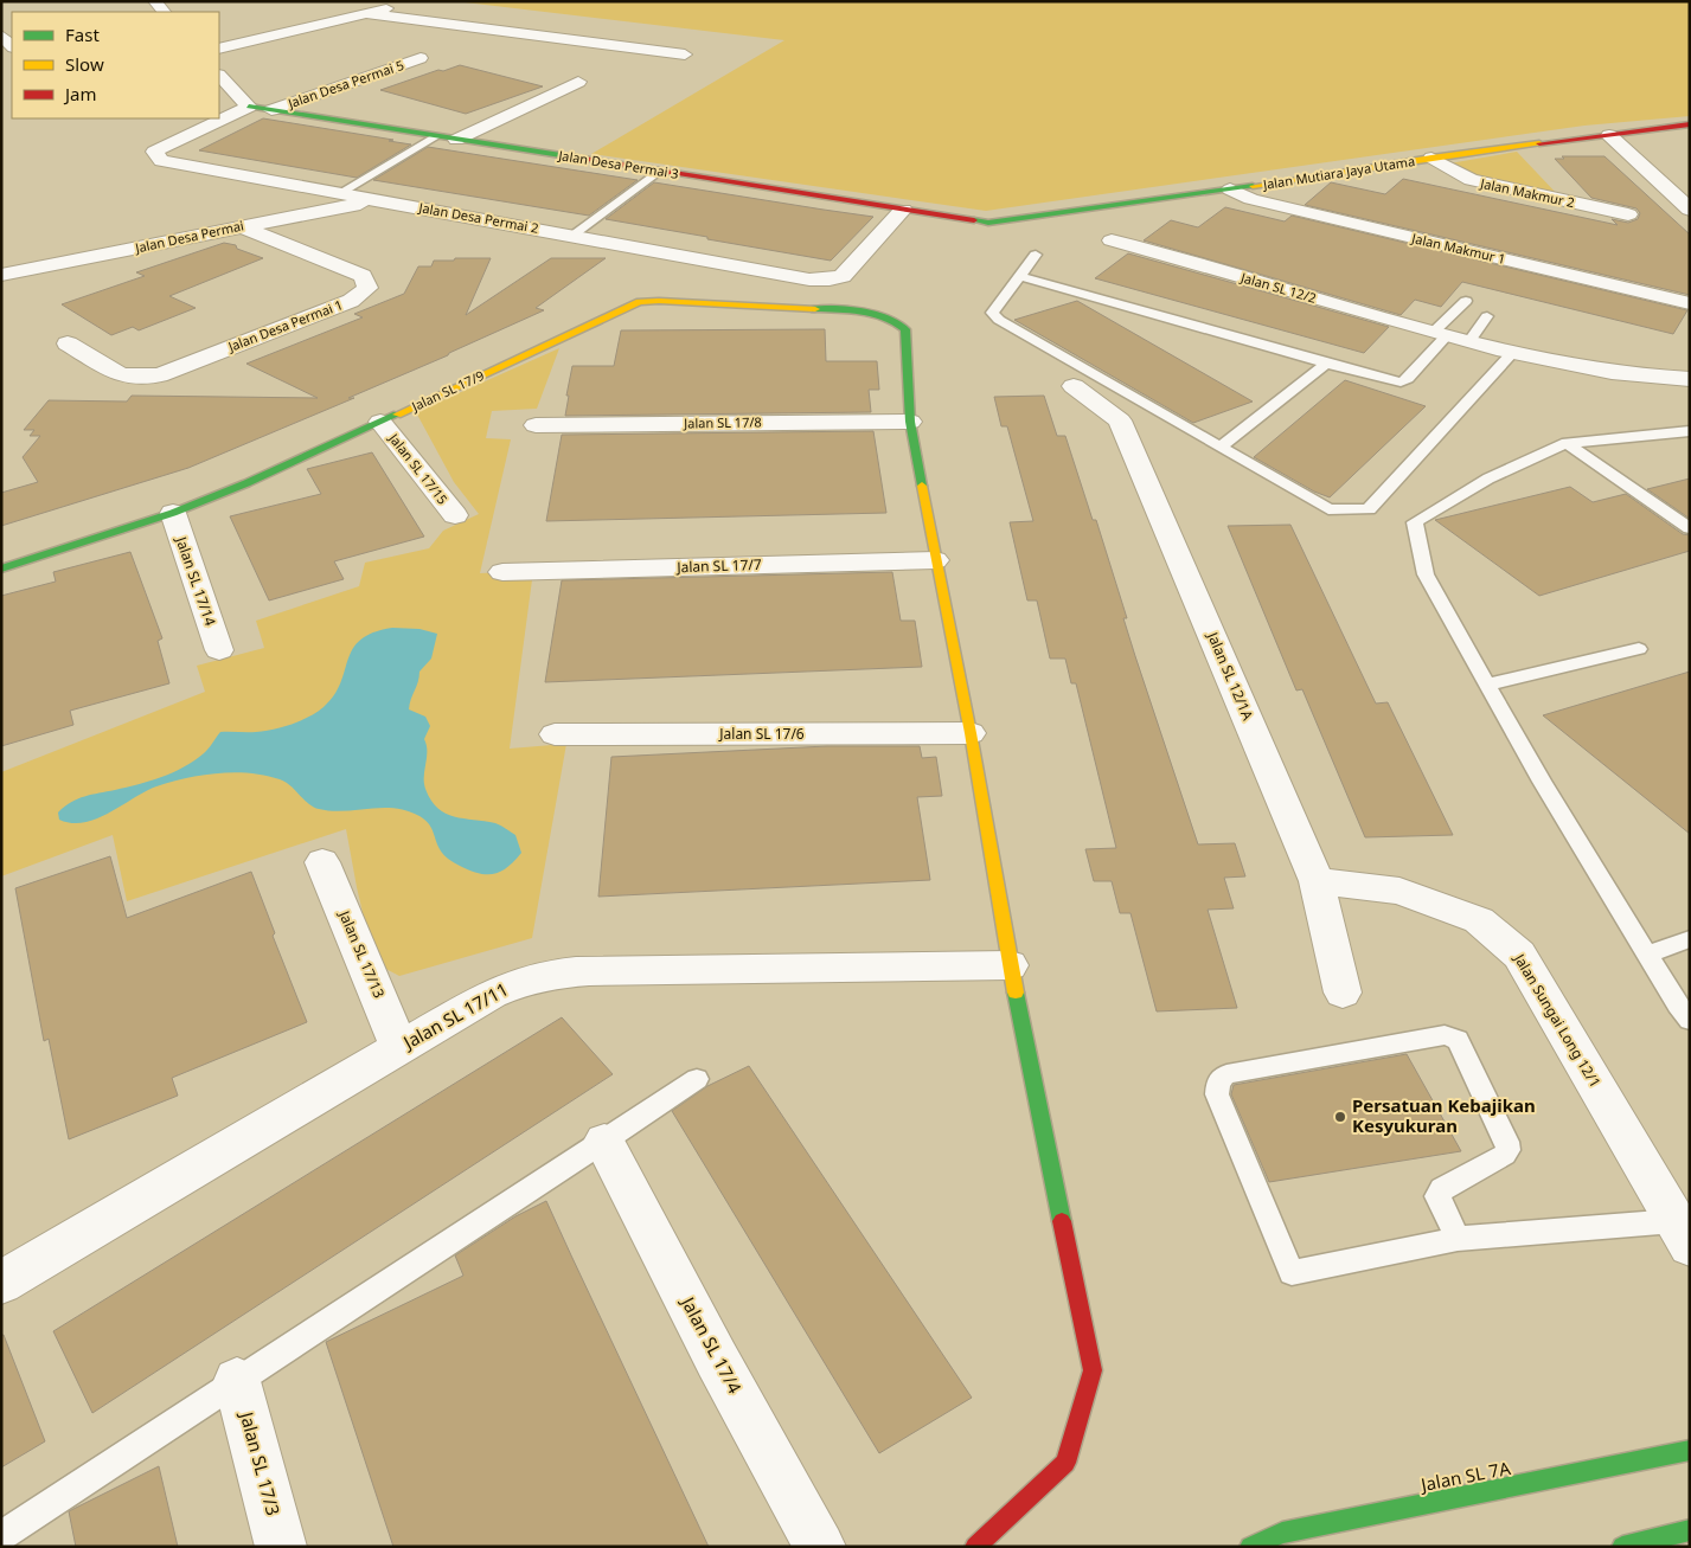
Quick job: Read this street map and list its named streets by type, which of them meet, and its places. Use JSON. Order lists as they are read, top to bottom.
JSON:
{
  "streets": {
    "street": [
      "Jalan Desa Permai 5",
      "Jalan Desa Permai 3",
      "Jalan Mutiara Jaya Utama",
      "Jalan Makmur 2",
      "Jalan Desa Permai 2",
      "Jalan Desa Permai",
      "Jalan Makmur 1",
      "Jalan SL 12/2",
      "Jalan Desa Permai 1",
      "Jalan SL 17/9",
      "Jalan SL 17/8",
      "Jalan SL 17/15",
      "Jalan SL 17/7",
      "Jalan SL 17/14",
      "Jalan SL 12/1A",
      "Jalan SL 17/6",
      "Jalan SL 17/13",
      "Jalan SL 17/11",
      "Jalan Sungai Long 12/1",
      "Jalan SL 17/4",
      "Jalan SL 17/3",
      "Jalan SL 7A"
    ]
  },
  "crossings": [
    ["Jalan Desa Permai 5", "Jalan Desa Permai 3"],
    ["Jalan Desa Permai 3", "Jalan Mutiara Jaya Utama"],
    ["Jalan Desa Permai 3", "Jalan Desa Permai 2"],
    ["Jalan Mutiara Jaya Utama", "Jalan Makmur 2"],
    ["Jalan Mutiara Jaya Utama", "Jalan Makmur 1"],
    ["Jalan Desa Permai 2", "Jalan Desa Permai"],
    ["Jalan Desa Permai", "Jalan Desa Permai 1"],
    ["Jalan SL 17/9", "Jalan SL 17/8"],
    ["Jalan SL 17/9", "Jalan SL 17/15"],
    ["Jalan SL 17/9", "Jalan SL 17/14"],
    ["Jalan SL 12/1A", "Jalan Sungai Long 12/1"],
    ["Jalan SL 17/13", "Jalan SL 17/11"]
  ],
  "places": ["Persatuan Kebajikan Kesyukuran"],
  "legend": ["Fast", "Slow", "Jam"]
}
